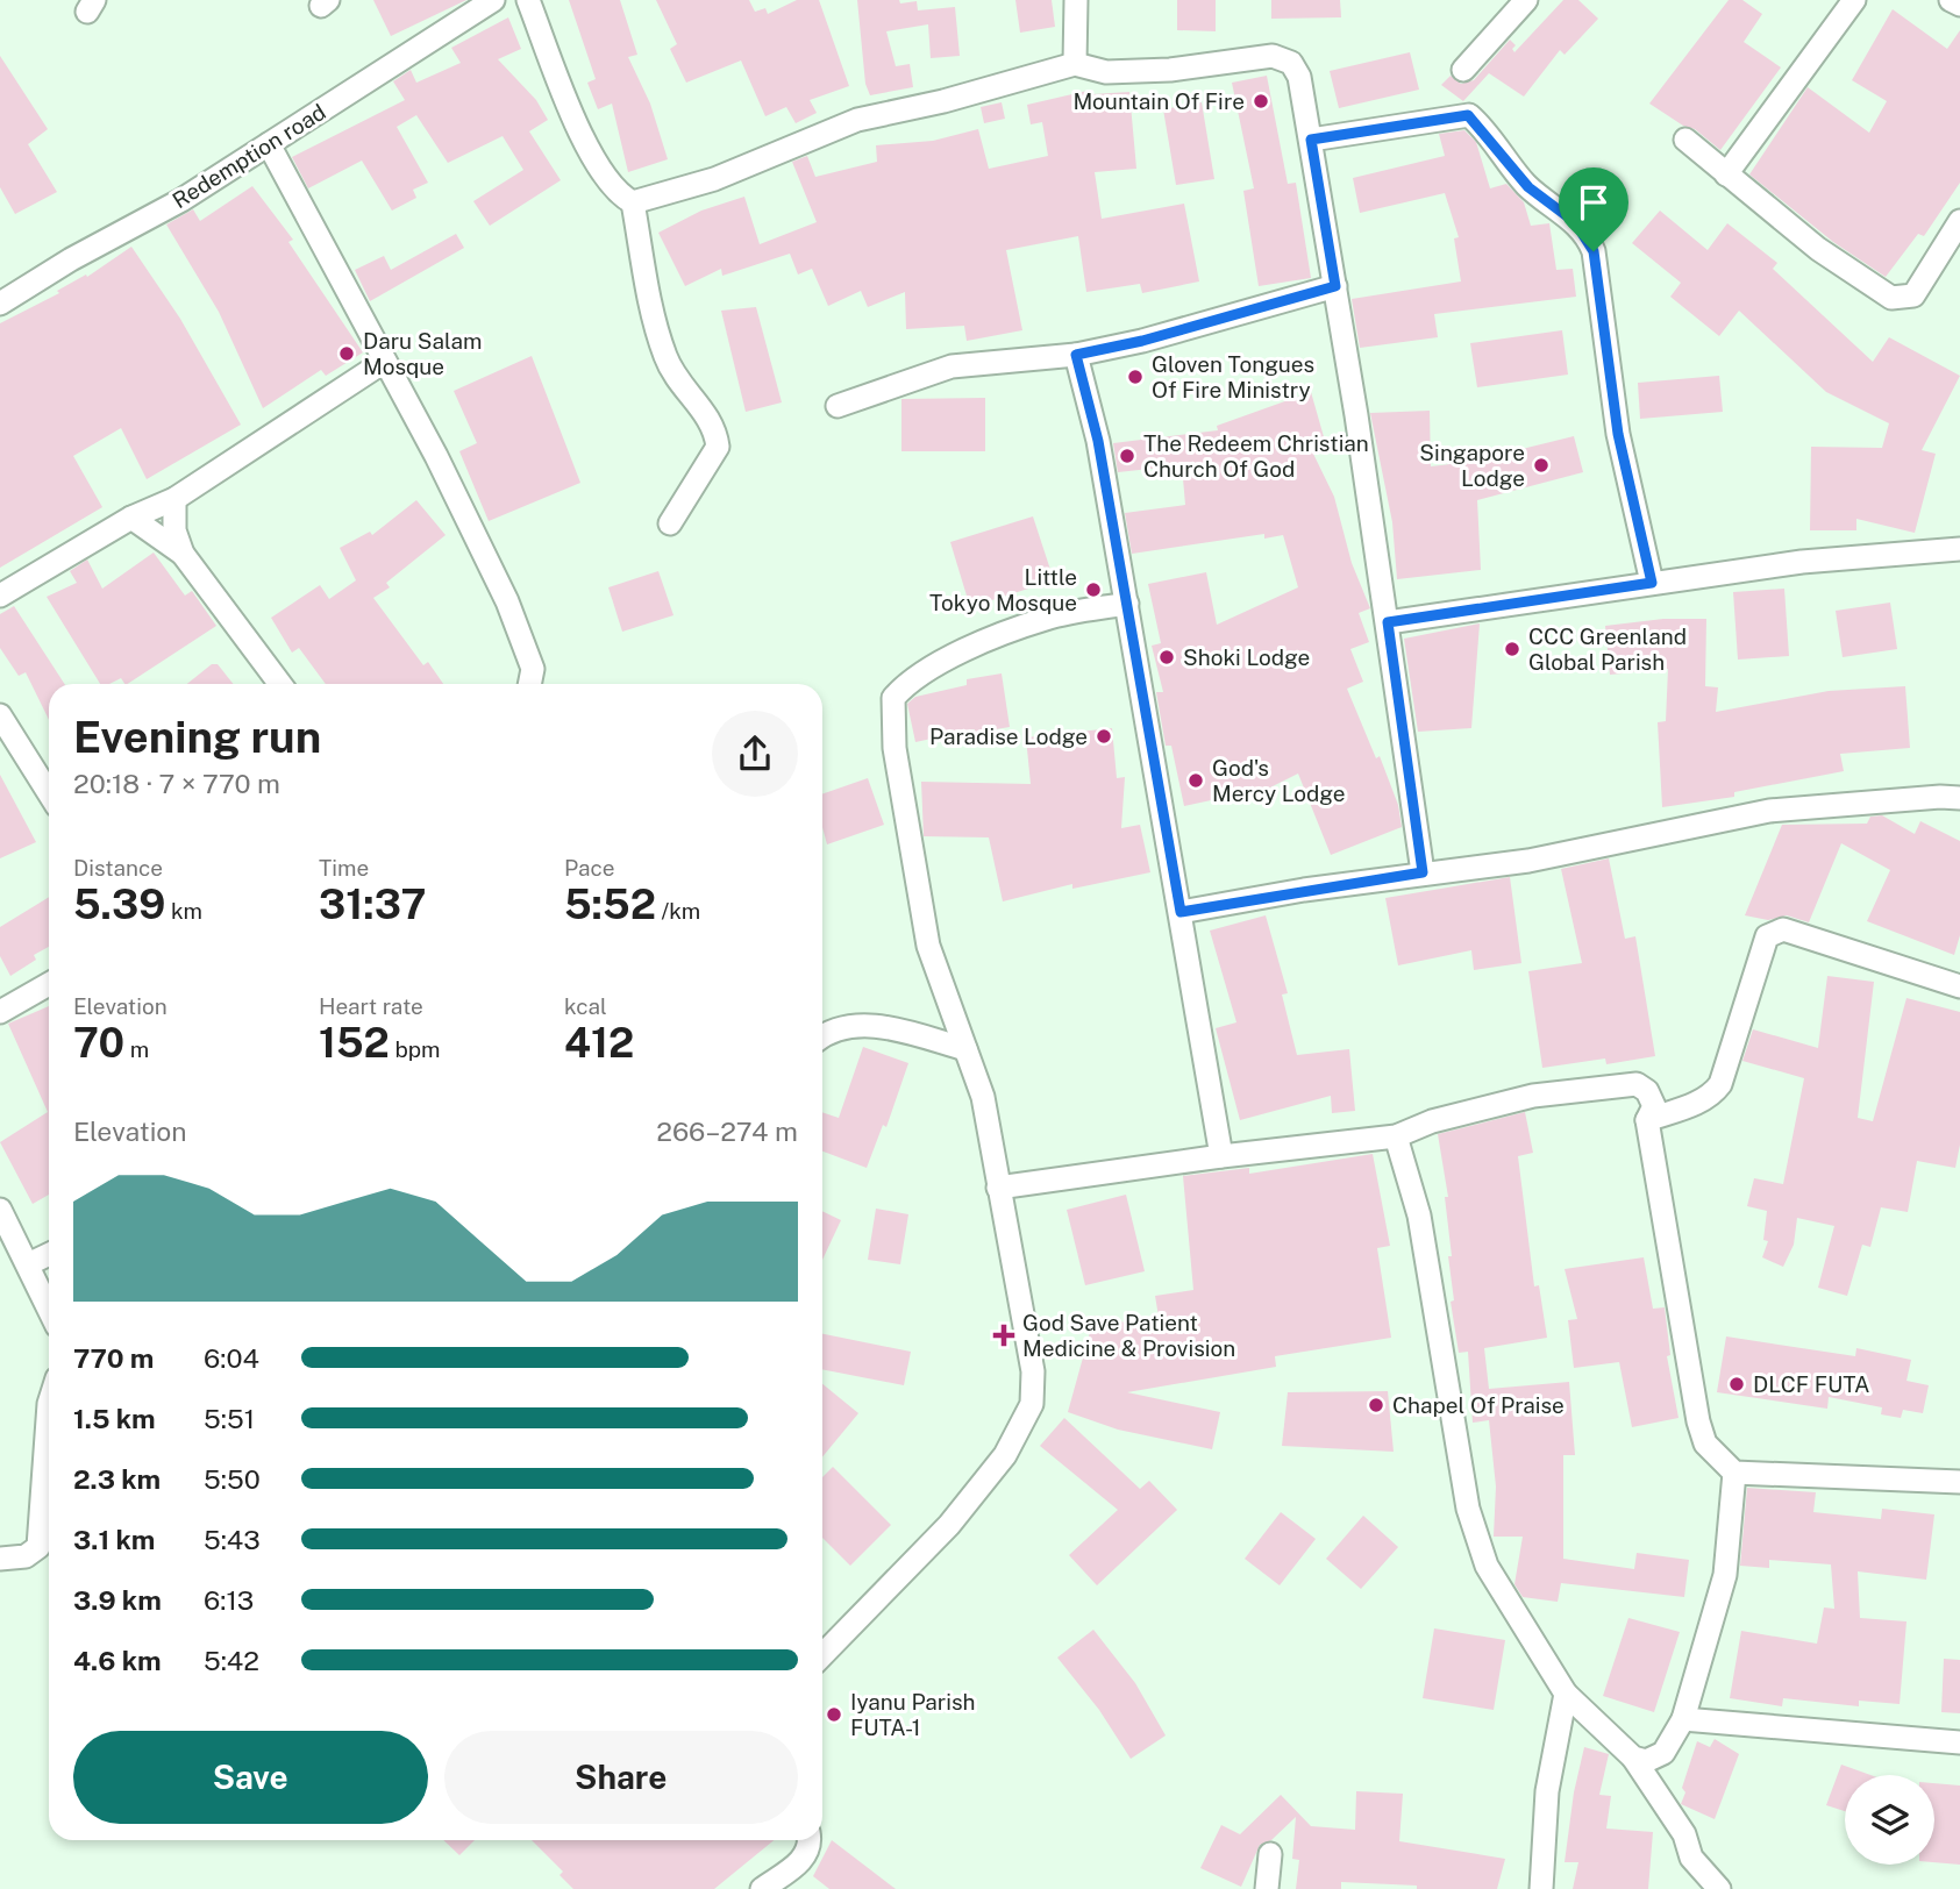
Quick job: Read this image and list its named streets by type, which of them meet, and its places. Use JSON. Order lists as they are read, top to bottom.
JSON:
{
  "streets": {
    "street": ["Redemption road"]
  },
  "places": {
    "other": [
      "Mountain Of Fire",
      "Daru Salam Mosque",
      "Gloven Tongues Of Fire Ministry",
      "The Redeem Christian Church Of God",
      "Singapore Lodge",
      "Little Tokyo Mosque",
      "CCC Greenland Global Parish",
      "Shoki Lodge",
      "Paradise Lodge",
      "God's Mercy Lodge",
      "DLCF FUTA",
      "Chapel Of Praise",
      "Iyanu Parish FUTA-1"
    ],
    "health": ["God Save Patient Medicine & Provision"]
  },
  "page": {
    "heading": ["Evening run", "20:18 · 7 × 770 m"],
    "stats": [
      ["Distance", "5.39 km"],
      ["Time", "31:37"],
      ["Pace", "5:52 /km"],
      ["Elevation", "70 m"],
      ["Heart rate", "152 bpm"],
      ["kcal", "412"]
    ],
    "chart": ["Elevation", "266–274 m"],
    "list": [
      {
        "name": "770 m",
        "note": "6:04"
      },
      {
        "name": "1.5 km",
        "note": "5:51"
      },
      {
        "name": "2.3 km",
        "note": "5:50"
      },
      {
        "name": "3.1 km",
        "note": "5:43"
      },
      {
        "name": "3.9 km",
        "note": "6:13"
      },
      {
        "name": "4.6 km",
        "note": "5:42"
      }
    ],
    "buttons": ["Save", "Share"]
  }
}
